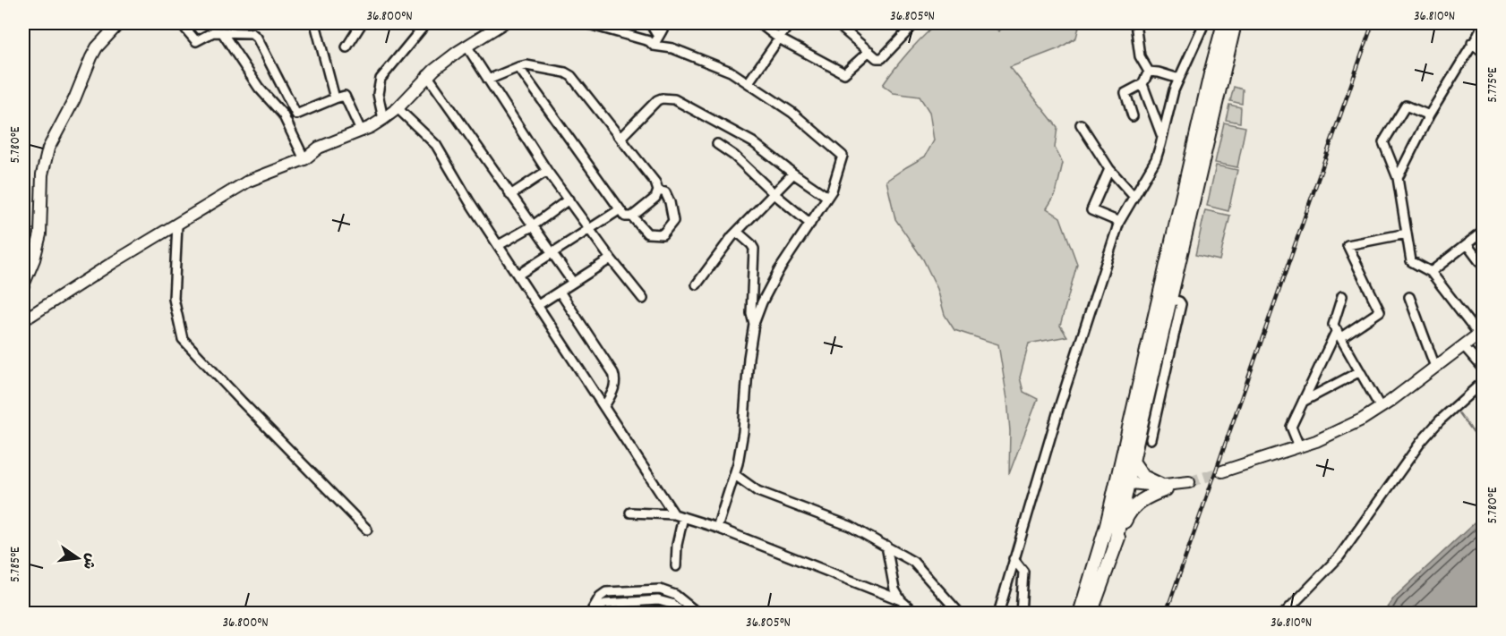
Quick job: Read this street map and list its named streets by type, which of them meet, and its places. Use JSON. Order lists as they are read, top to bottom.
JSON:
{
  "north": "right",
  "coordinates": [
    "36.800°N",
    "36.805°N",
    "36.810°N",
    "5.775°E",
    "5.780°E",
    "5.785°E"
  ]
}
